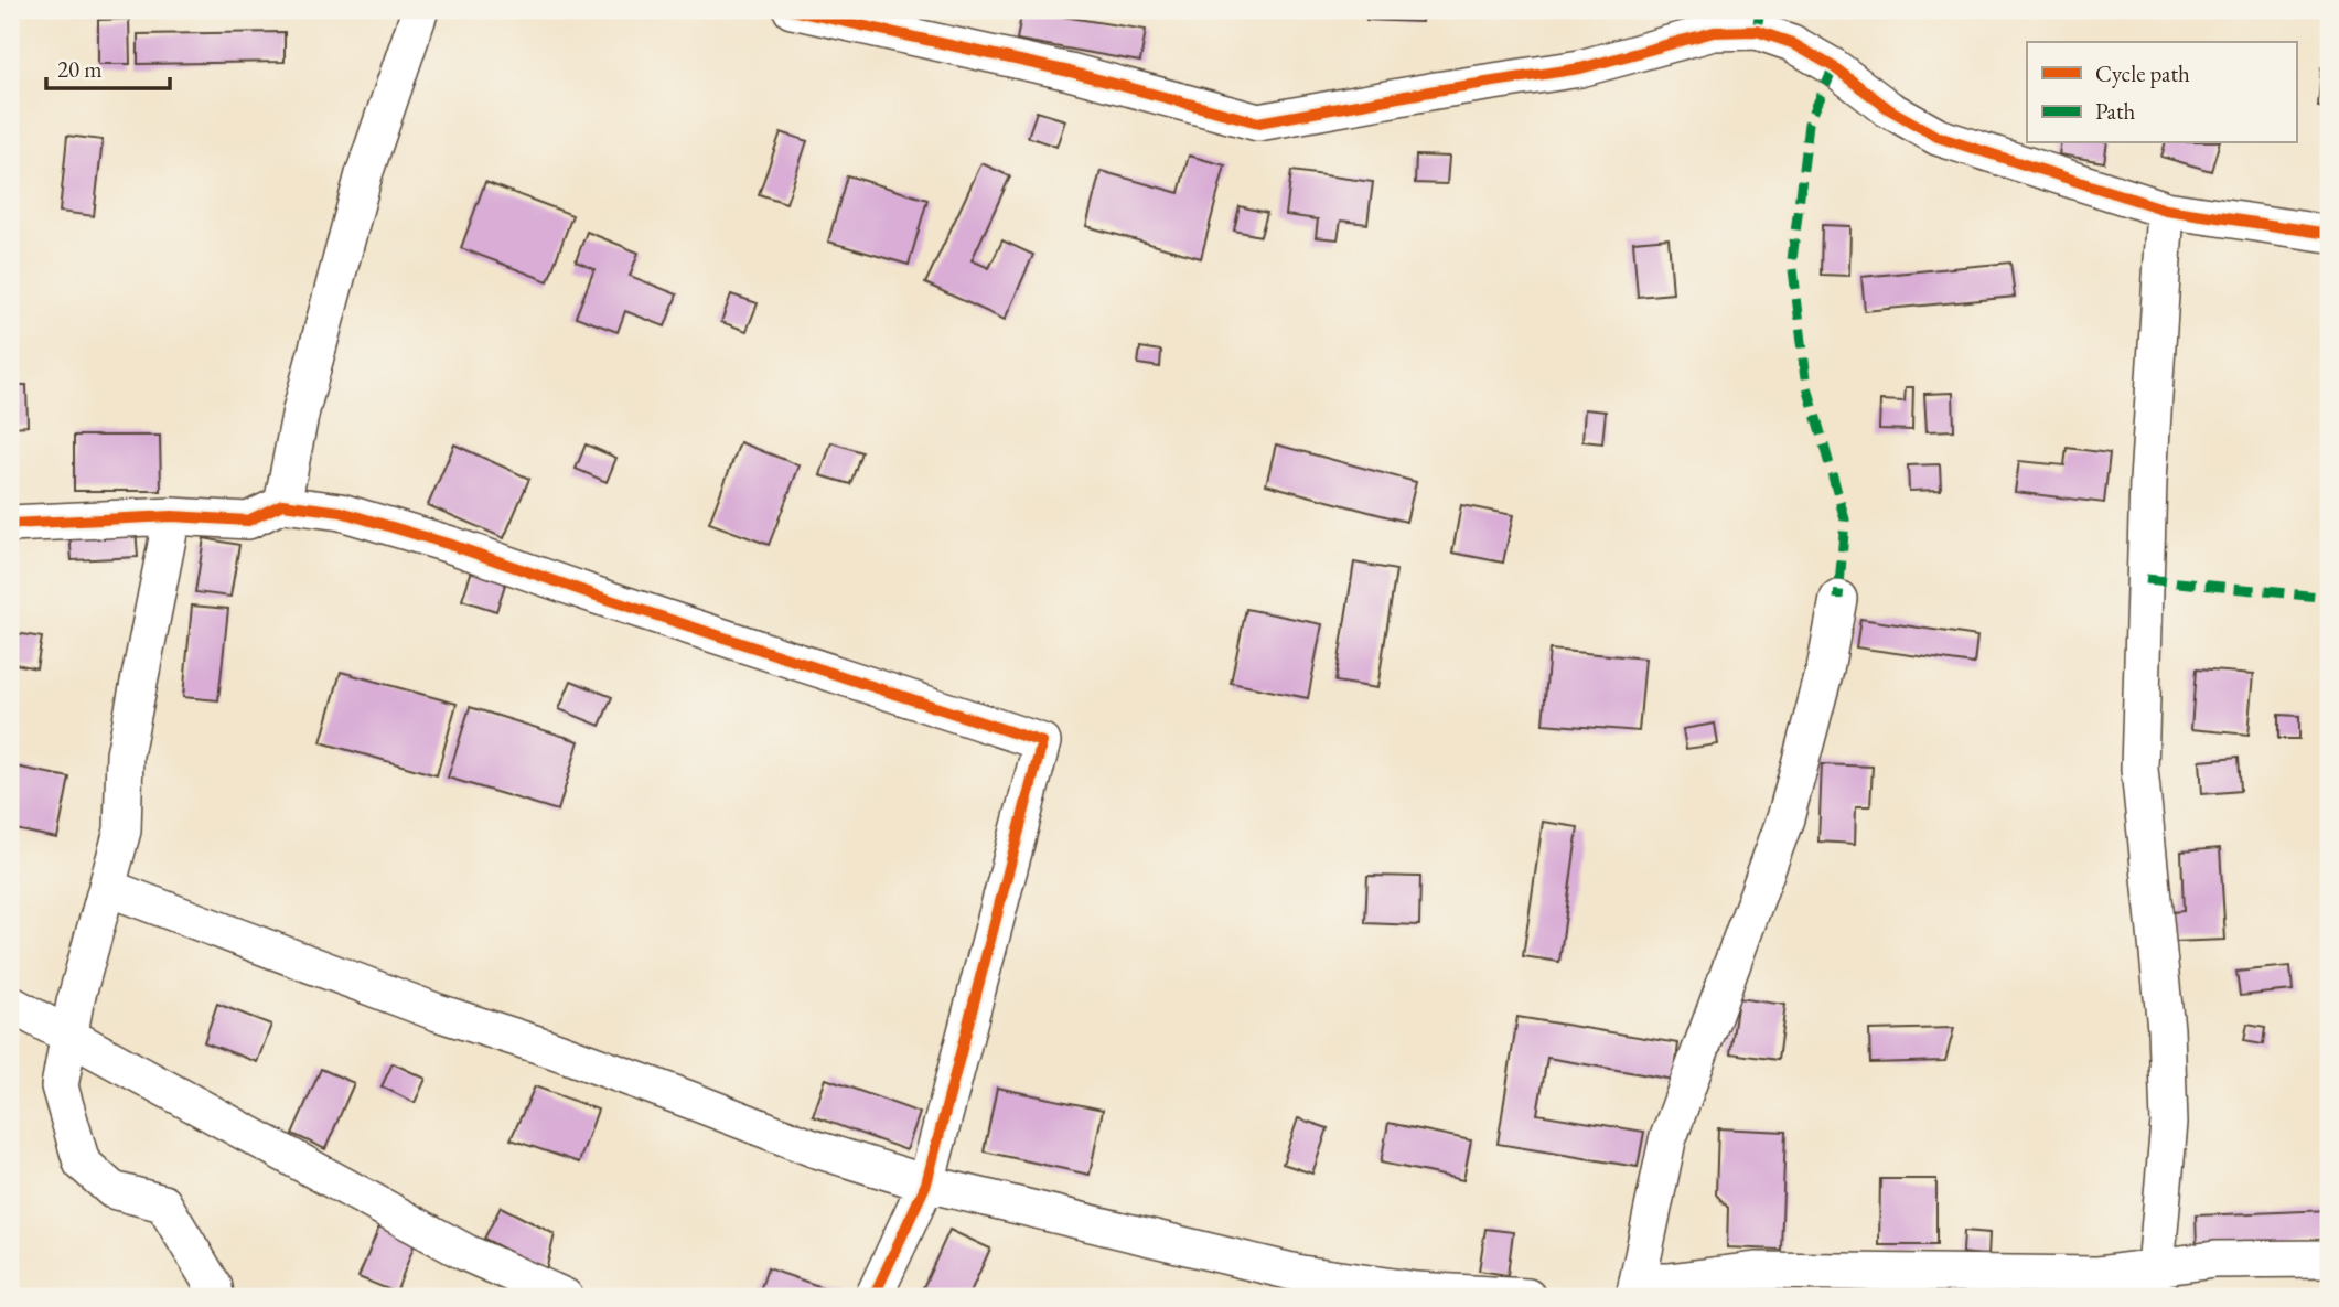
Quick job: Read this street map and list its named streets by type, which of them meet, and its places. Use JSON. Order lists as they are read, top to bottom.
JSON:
{
  "legend": ["Cycle path", "Path"],
  "scale_bar": "20 m"
}
